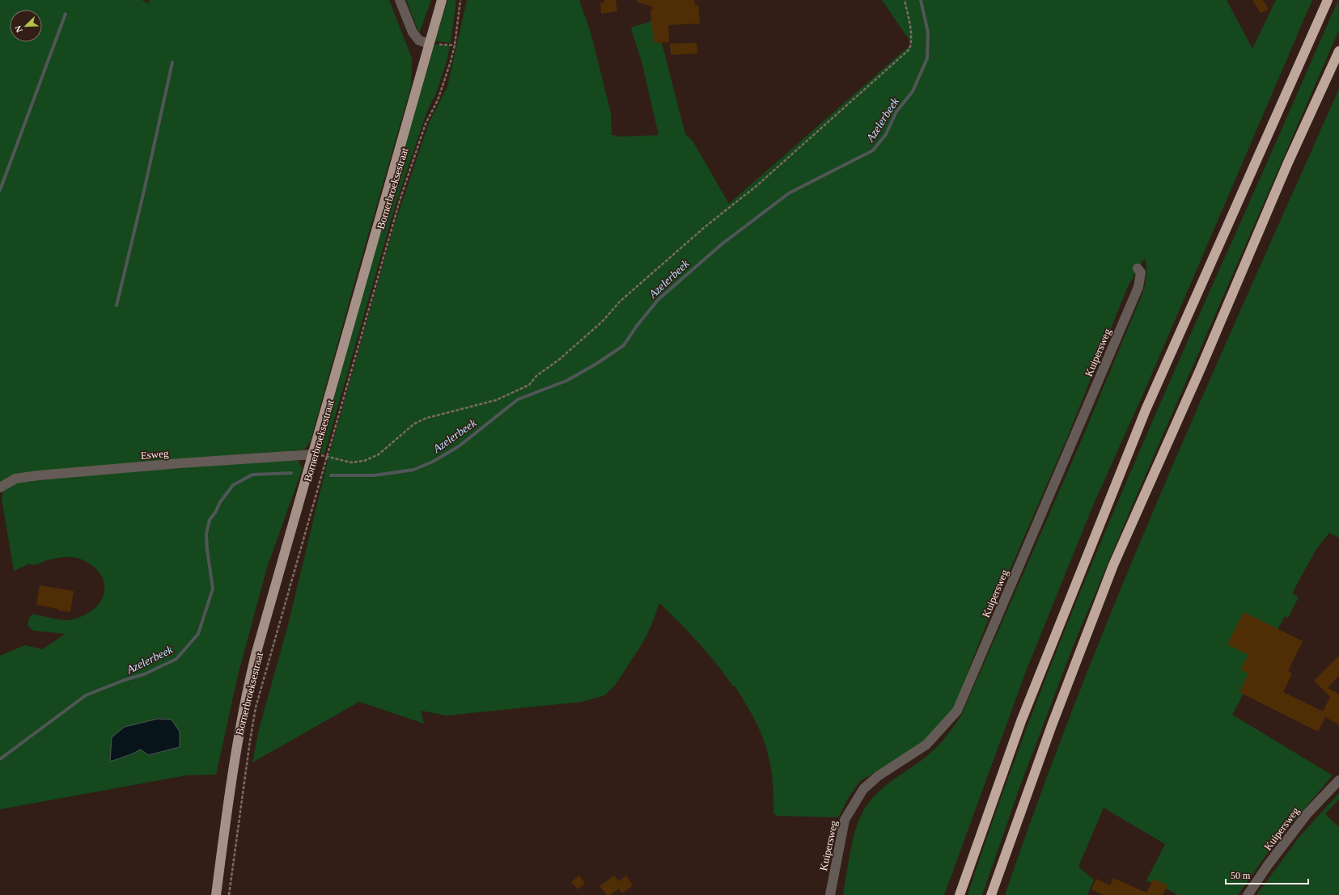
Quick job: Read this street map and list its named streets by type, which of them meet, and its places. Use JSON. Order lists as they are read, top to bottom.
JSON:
{
  "streets": {
    "main road": ["Bornerbroeksestraat"],
    "street": ["Kuipersweg", "Esweg"]
  },
  "crossings": [
    ["Bornerbroeksestraat", "Esweg"]
  ],
  "water": ["Azelerbeek"],
  "scale_bar": "50 m",
  "north": "bottom left"
}
